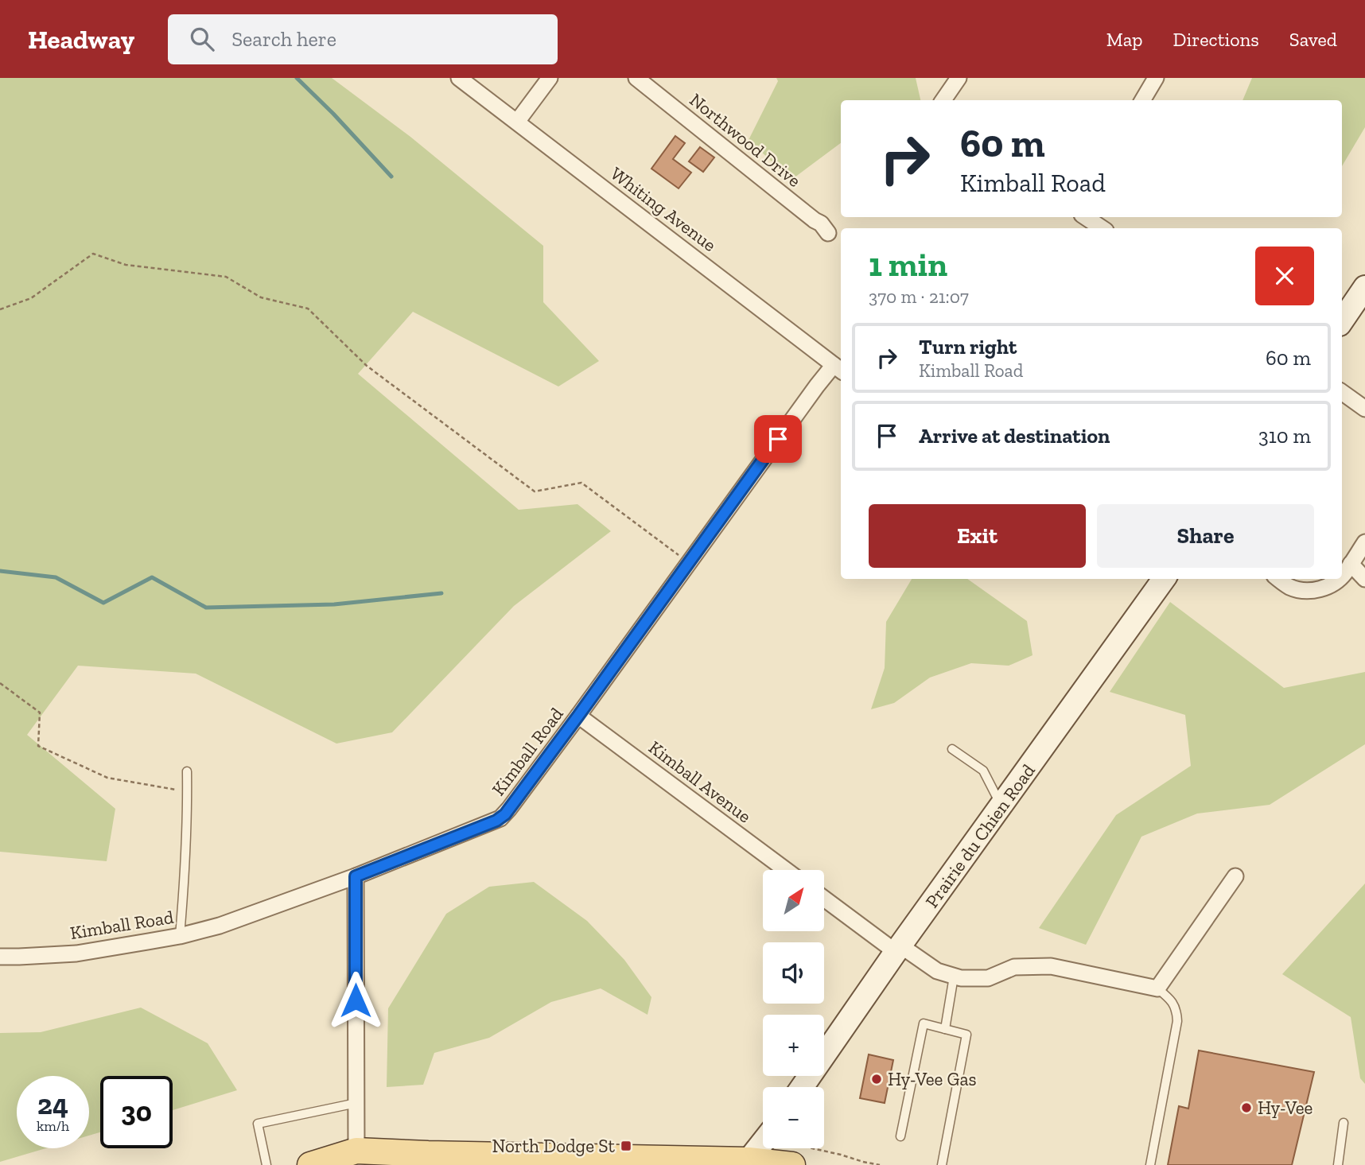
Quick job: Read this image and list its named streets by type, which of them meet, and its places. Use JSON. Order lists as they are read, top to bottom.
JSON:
{
  "streets": {
    "street": [
      "Northwood Drive",
      "Whiting Avenue",
      "Kimball Road",
      "Kimball Avenue",
      "Prairie du Chien Road"
    ]
  },
  "crossings": [
    ["Whiting Avenue", "Kimball Road"],
    ["Kimball Road", "Kimball Avenue"]
  ],
  "places": {
    "other": ["Hy-Vee Gas", "Hy-Vee"],
    "transit": ["North Dodge St"]
  },
  "north": "top right",
  "page": {
    "header": "Headway",
    "search": "Search here",
    "nav": ["Map", "Directions", "Saved"],
    "turn": ["60 m", "Kimball Road"],
    "heading": ["1 min", "370 m · 21:07"],
    "list": [
      {
        "name": "Turn right",
        "note": "Kimball Road",
        "value": "60 m"
      },
      {
        "name": "Arrive at destination",
        "value": "310 m"
      }
    ],
    "buttons": ["Exit", "Share"],
    "map_buttons": ["+", "−"],
    "speed": "24 km/h",
    "limit": "30"
  }
}
